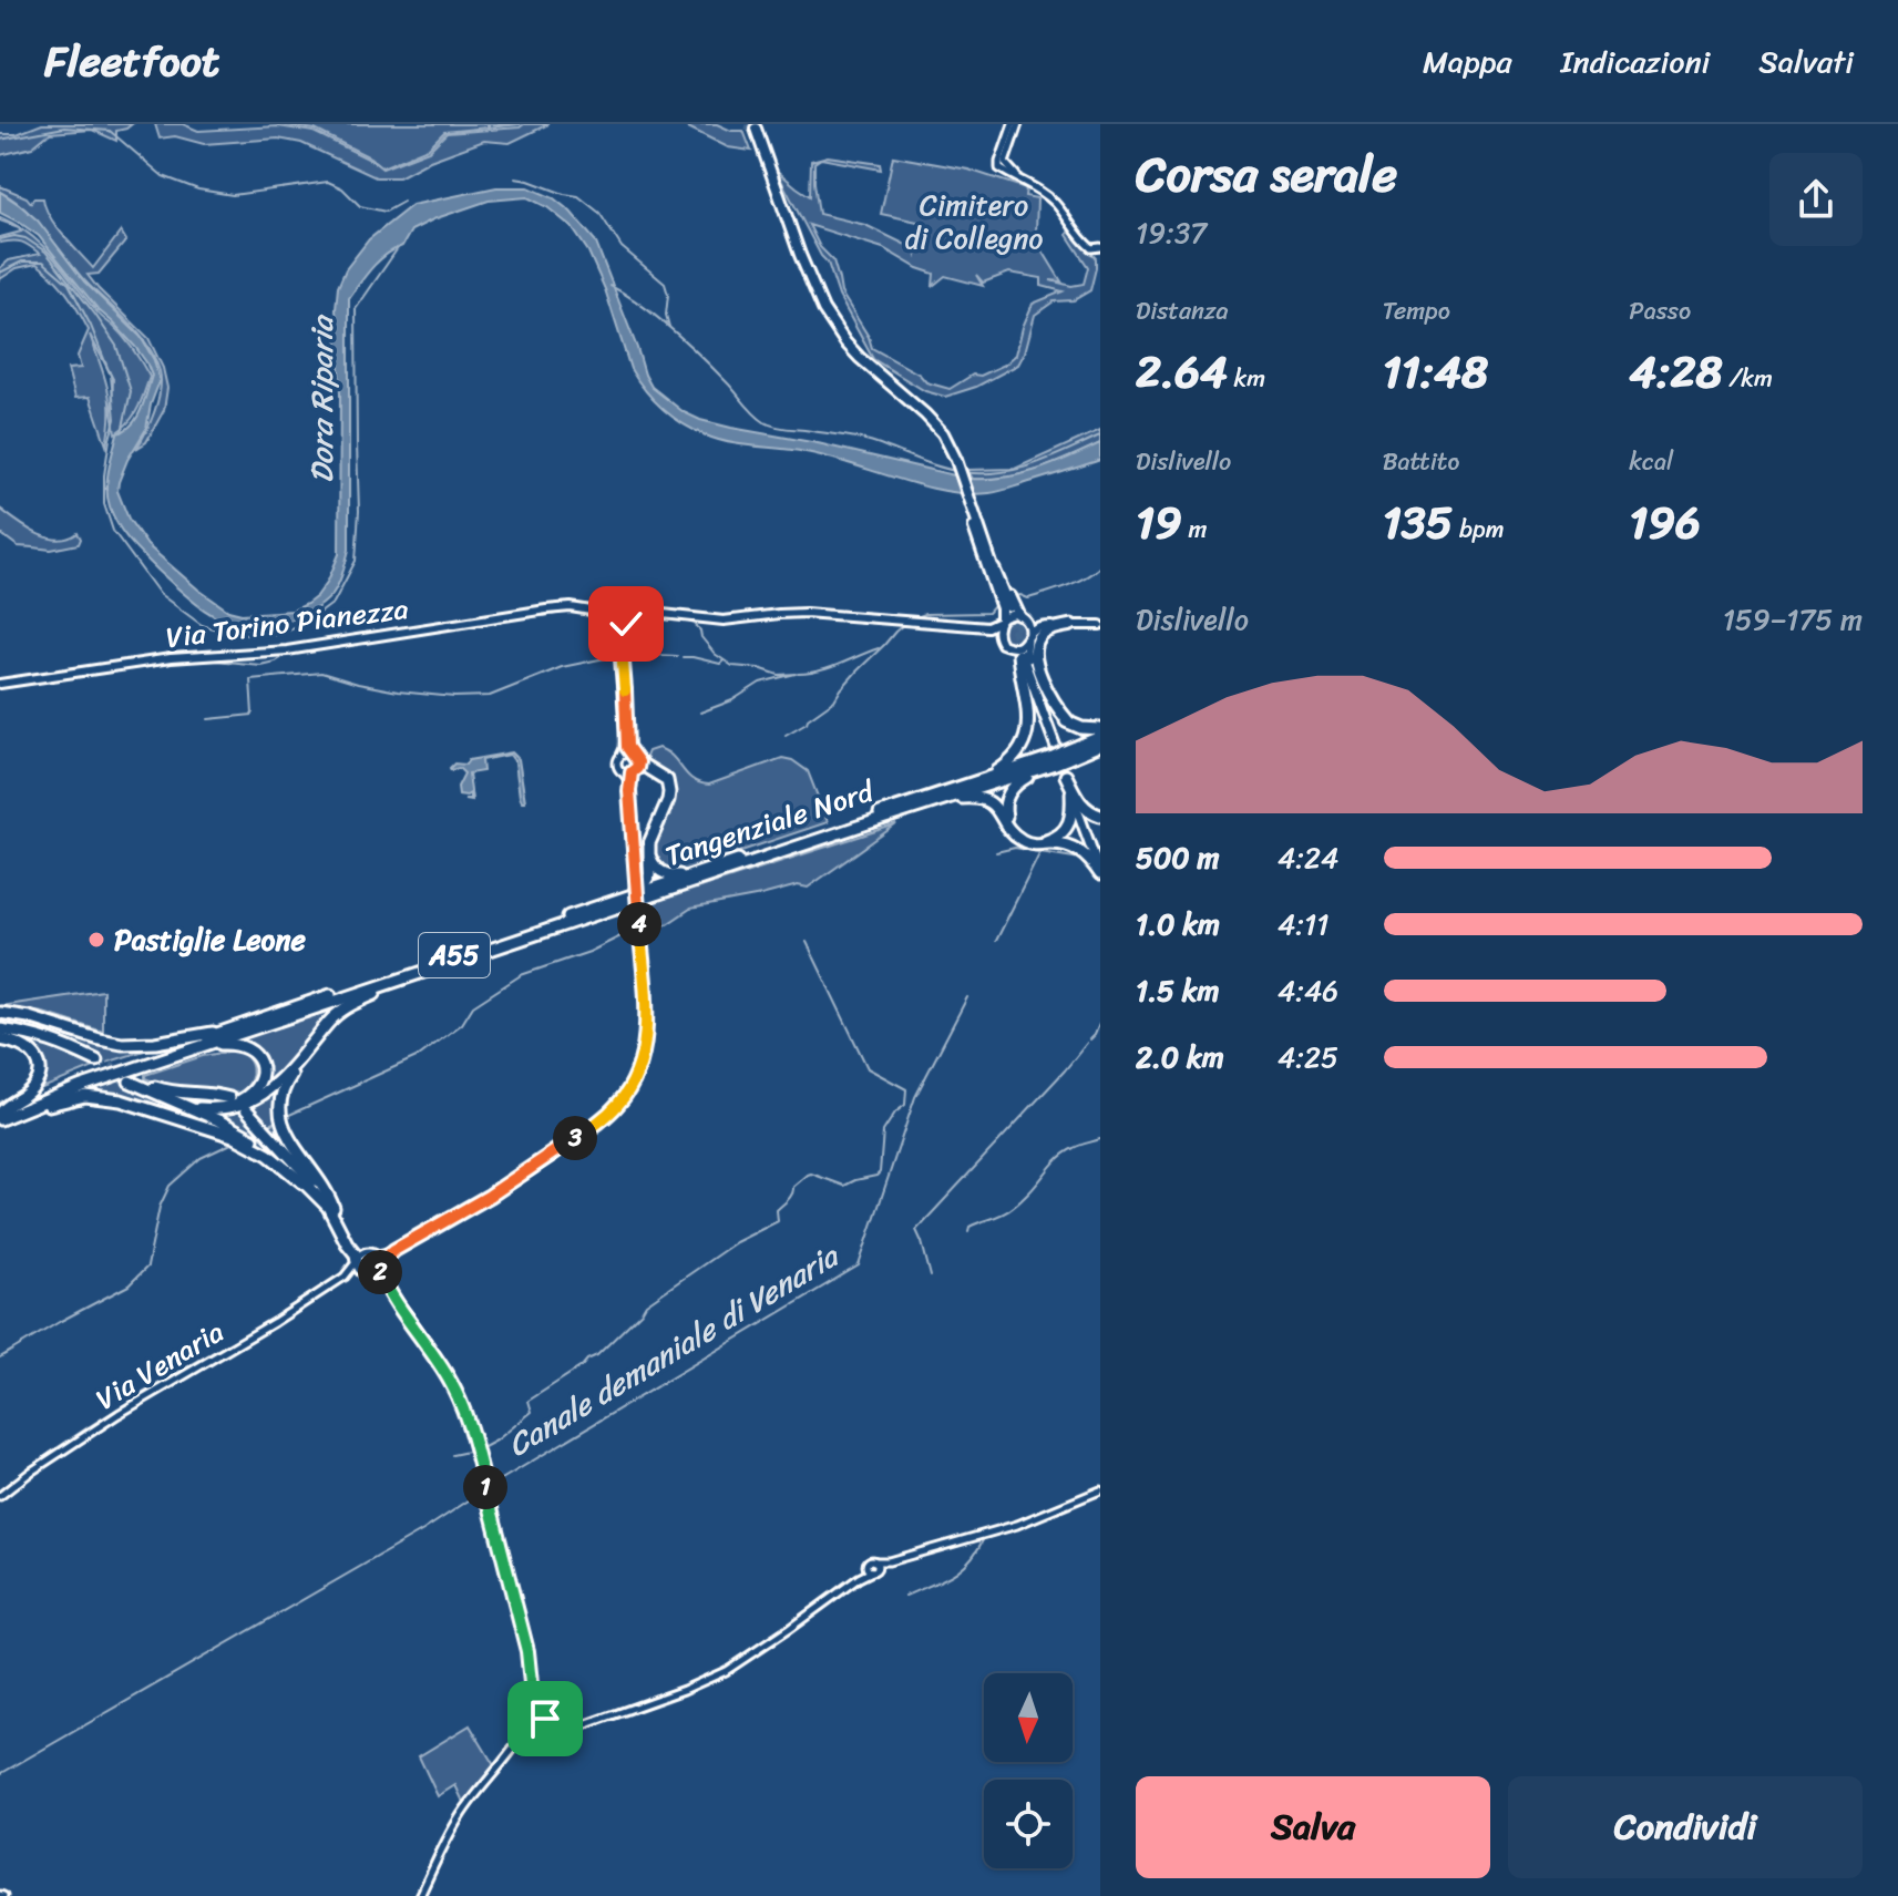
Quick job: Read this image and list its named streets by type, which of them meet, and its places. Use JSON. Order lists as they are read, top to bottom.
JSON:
{
  "streets": {
    "highway": ["Tangenziale Nord", "A55"],
    "main road": ["Via Torino Pianezza"],
    "street": ["Via Venaria"]
  },
  "crossings": [
    ["Tangenziale Nord", "A55"]
  ],
  "water": ["Dora Riparia", "Canale demaniale di Venaria"],
  "parks": ["Cimitero di Collegno"],
  "places": ["Pastiglie Leone"],
  "north": "bottom",
  "page": {
    "header": "Fleetfoot",
    "nav": ["Mappa", "Indicazioni", "Salvati"],
    "heading": ["Corsa serale", "19:37"],
    "stats": [
      ["Distanza", "2.64 km"],
      ["Tempo", "11:48"],
      ["Passo", "4:28 /km"],
      ["Dislivello", "19 m"],
      ["Battito", "135 bpm"],
      ["kcal", "196"]
    ],
    "chart": ["Dislivello", "159–175 m"],
    "list": [
      {
        "name": "500 m",
        "note": "4:24"
      },
      {
        "name": "1.0 km",
        "note": "4:11"
      },
      {
        "name": "1.5 km",
        "note": "4:46"
      },
      {
        "name": "2.0 km",
        "note": "4:25"
      }
    ],
    "pins": [
      "4",
      "3",
      "2",
      "1"
    ],
    "buttons": ["Salva", "Condividi"]
  }
}
